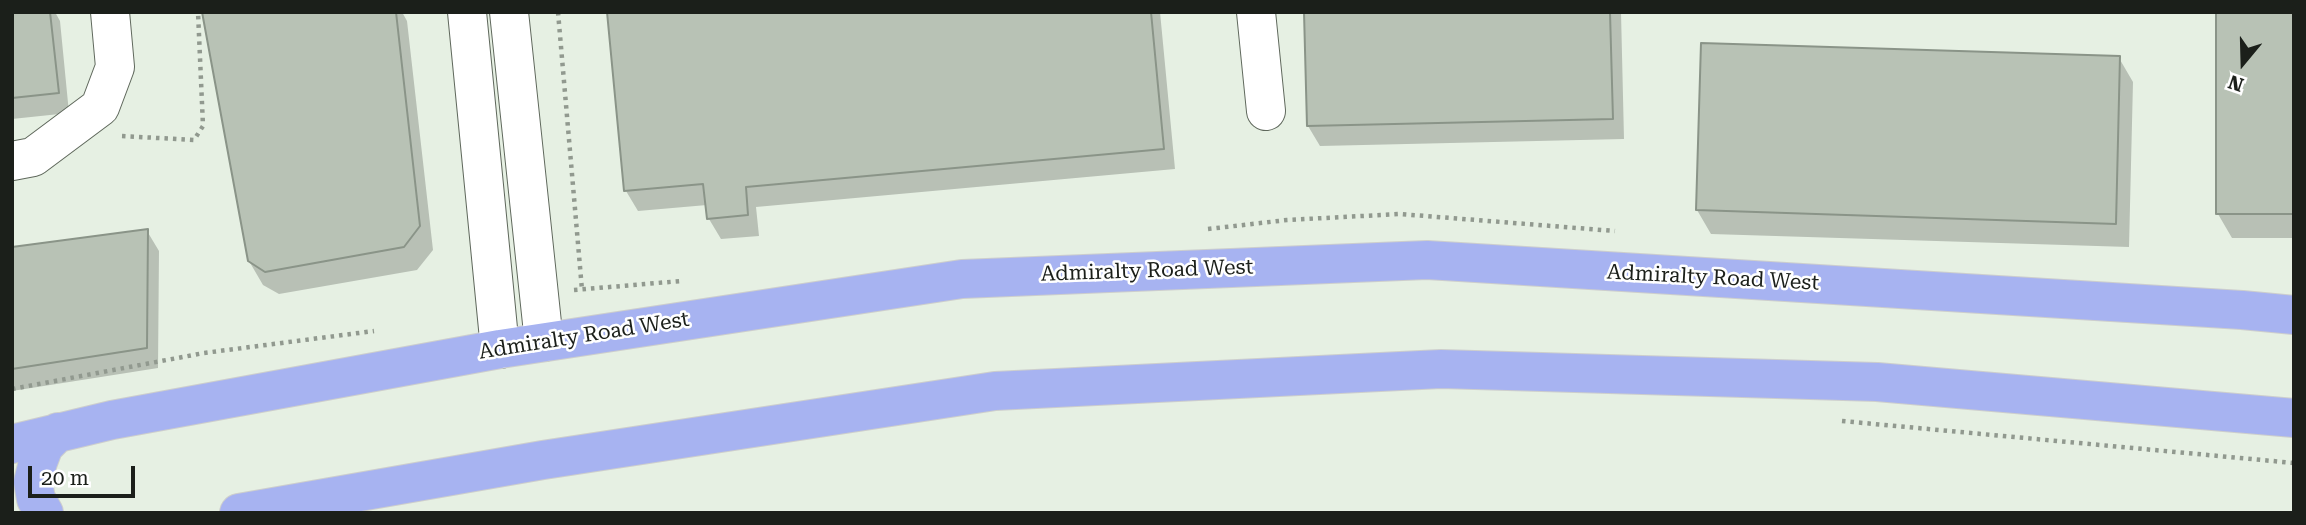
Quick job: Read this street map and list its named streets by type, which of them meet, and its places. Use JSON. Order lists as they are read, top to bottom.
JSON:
{
  "streets": {
    "main road": ["Admiralty Road West"]
  },
  "scale_bar": "20 m",
  "north": "bottom"
}
